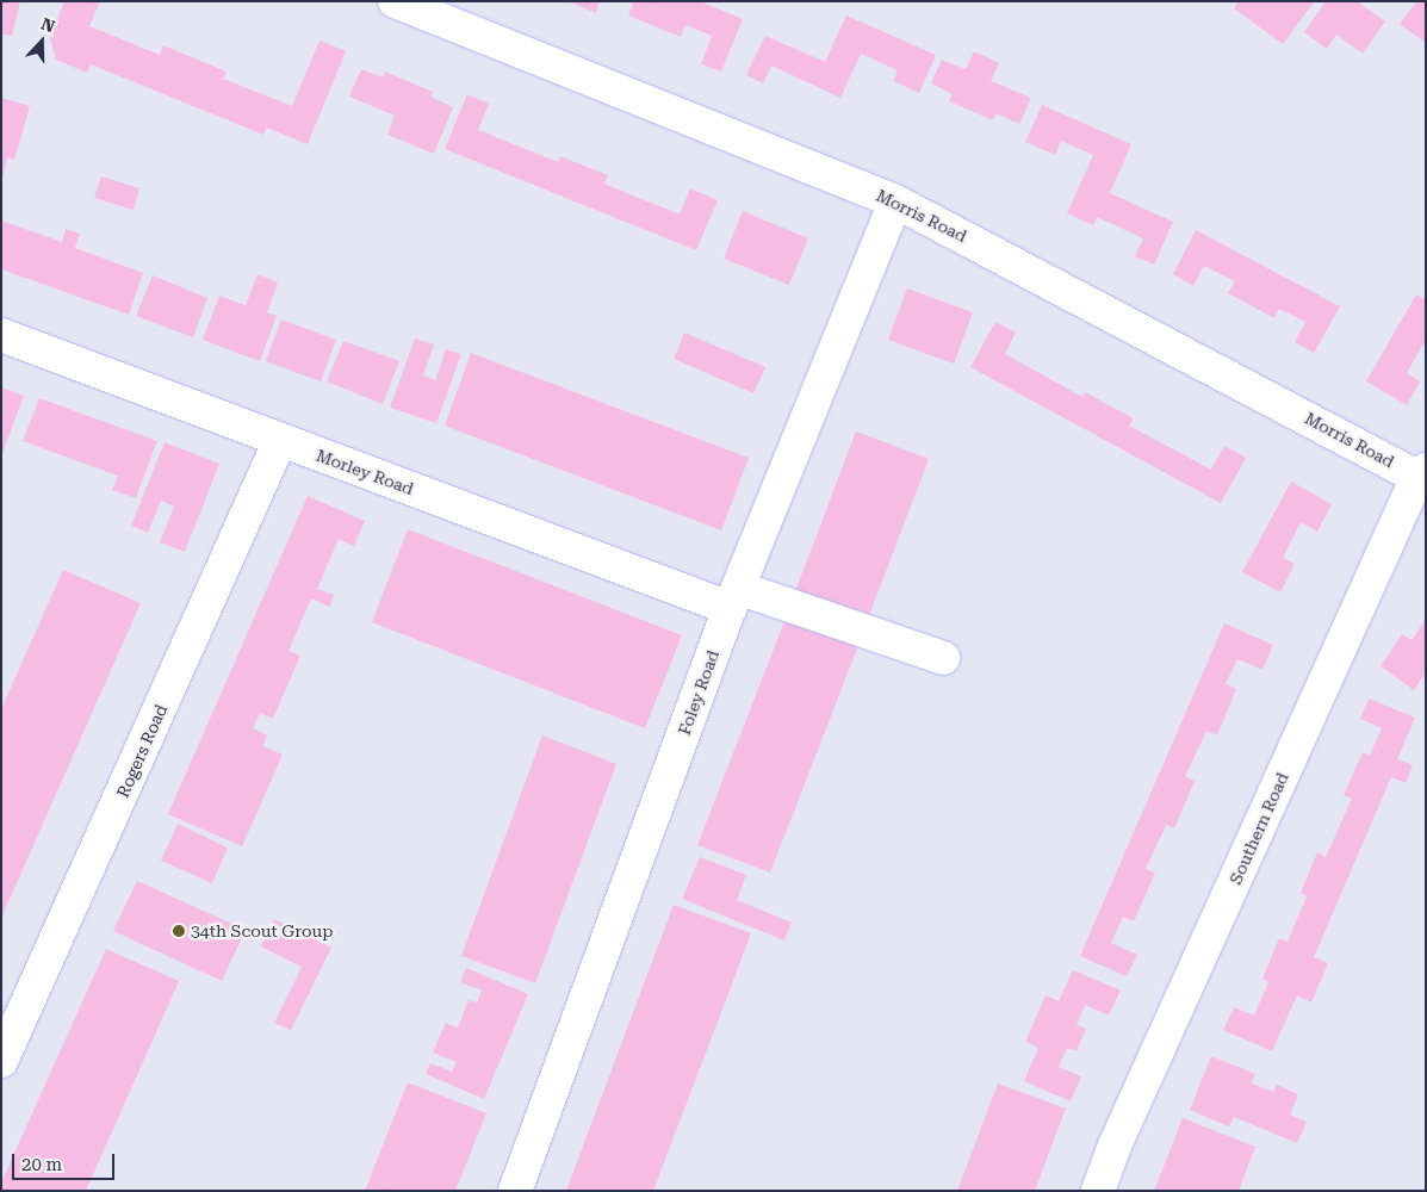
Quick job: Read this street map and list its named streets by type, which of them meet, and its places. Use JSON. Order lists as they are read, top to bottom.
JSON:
{
  "streets": {
    "street": [
      "Morris Road",
      "Morley Road",
      "Foley Road",
      "Rogers Road",
      "Southern Road"
    ]
  },
  "crossings": [
    ["Morris Road", "Foley Road"],
    ["Morris Road", "Southern Road"],
    ["Morley Road", "Foley Road"],
    ["Morley Road", "Rogers Road"]
  ],
  "places": ["34th Scout Group"],
  "scale_bar": "20 m",
  "north": "top"
}
